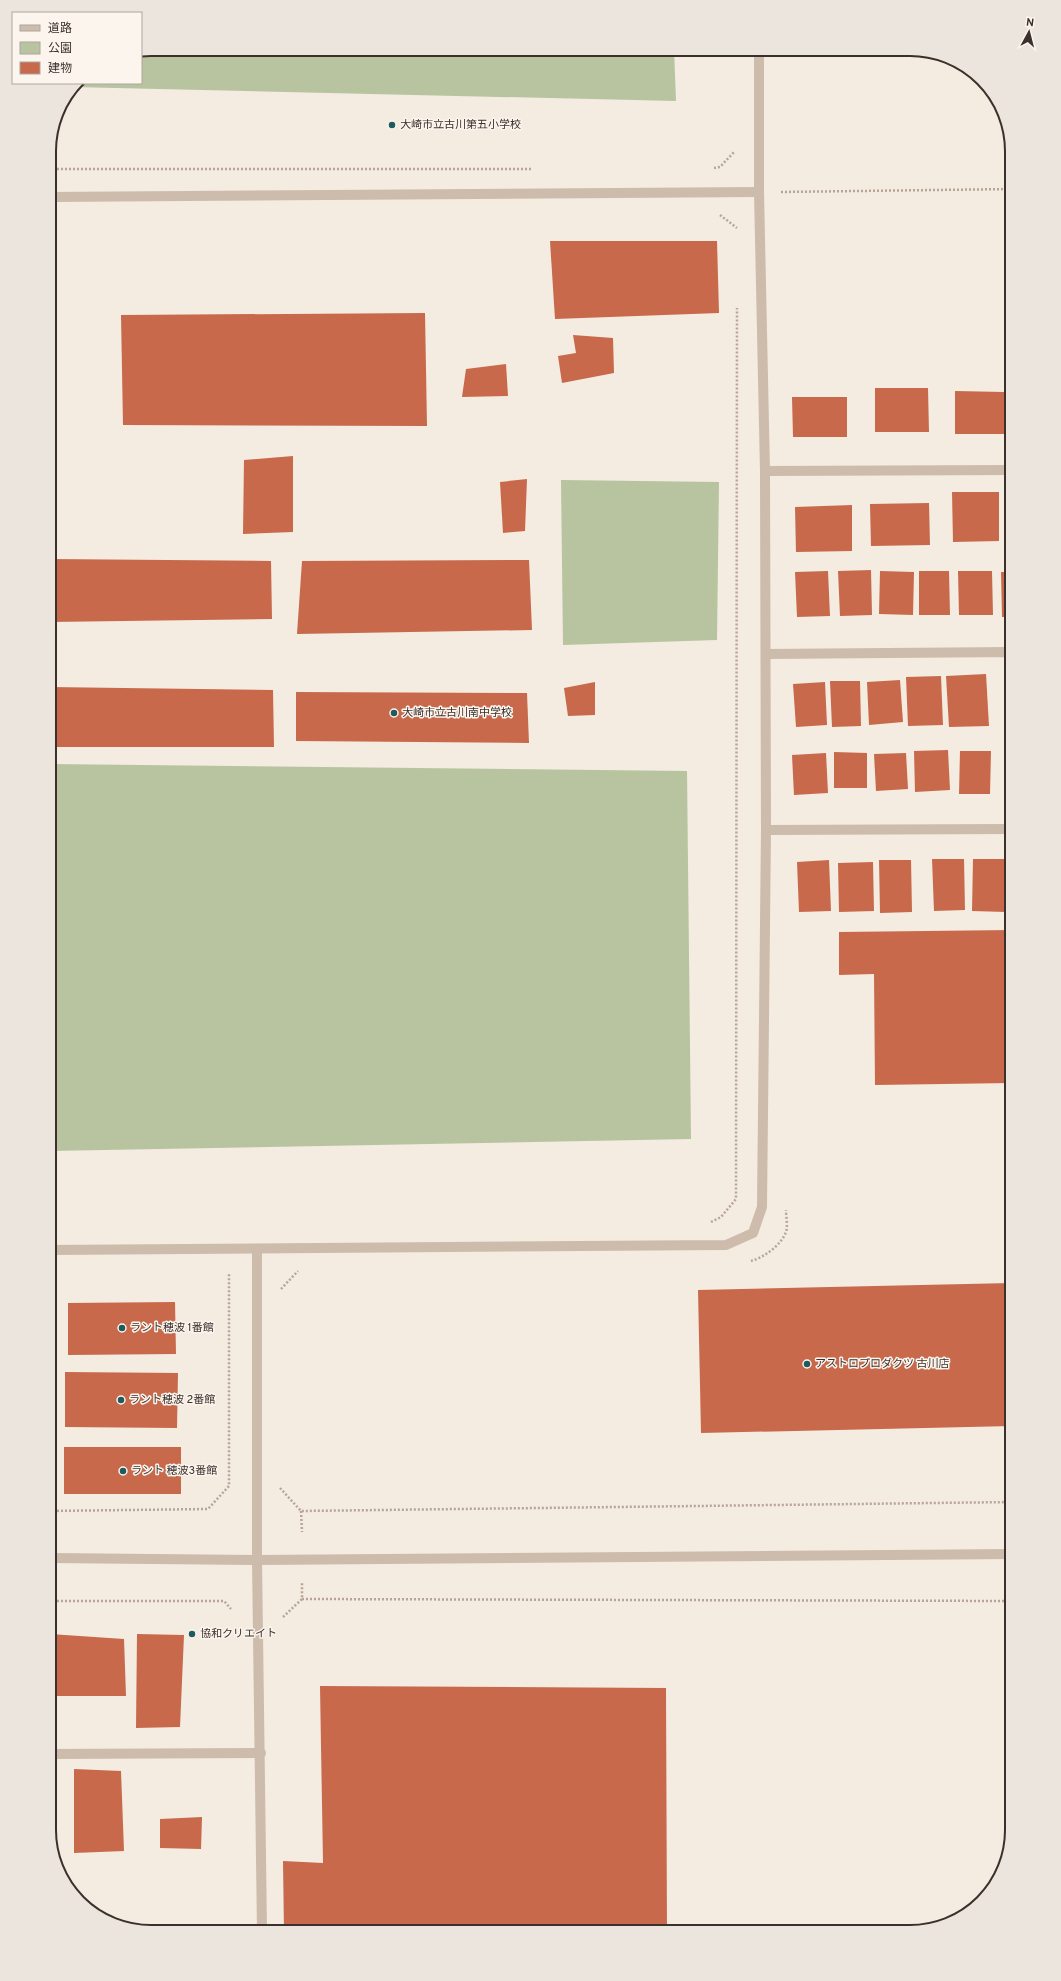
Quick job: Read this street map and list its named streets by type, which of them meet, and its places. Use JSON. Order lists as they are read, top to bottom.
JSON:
{
  "places": [
    "大崎市立古川第五小学校",
    "大崎市立古川南中学校",
    "ラント穂波 1番館",
    "アストロプロダクツ 古川店",
    "ラント穂波 2番館",
    "ラント 穂波3番館",
    "協和クリエイト"
  ],
  "legend": ["道路", "公園", "建物"],
  "north": "top"
}
